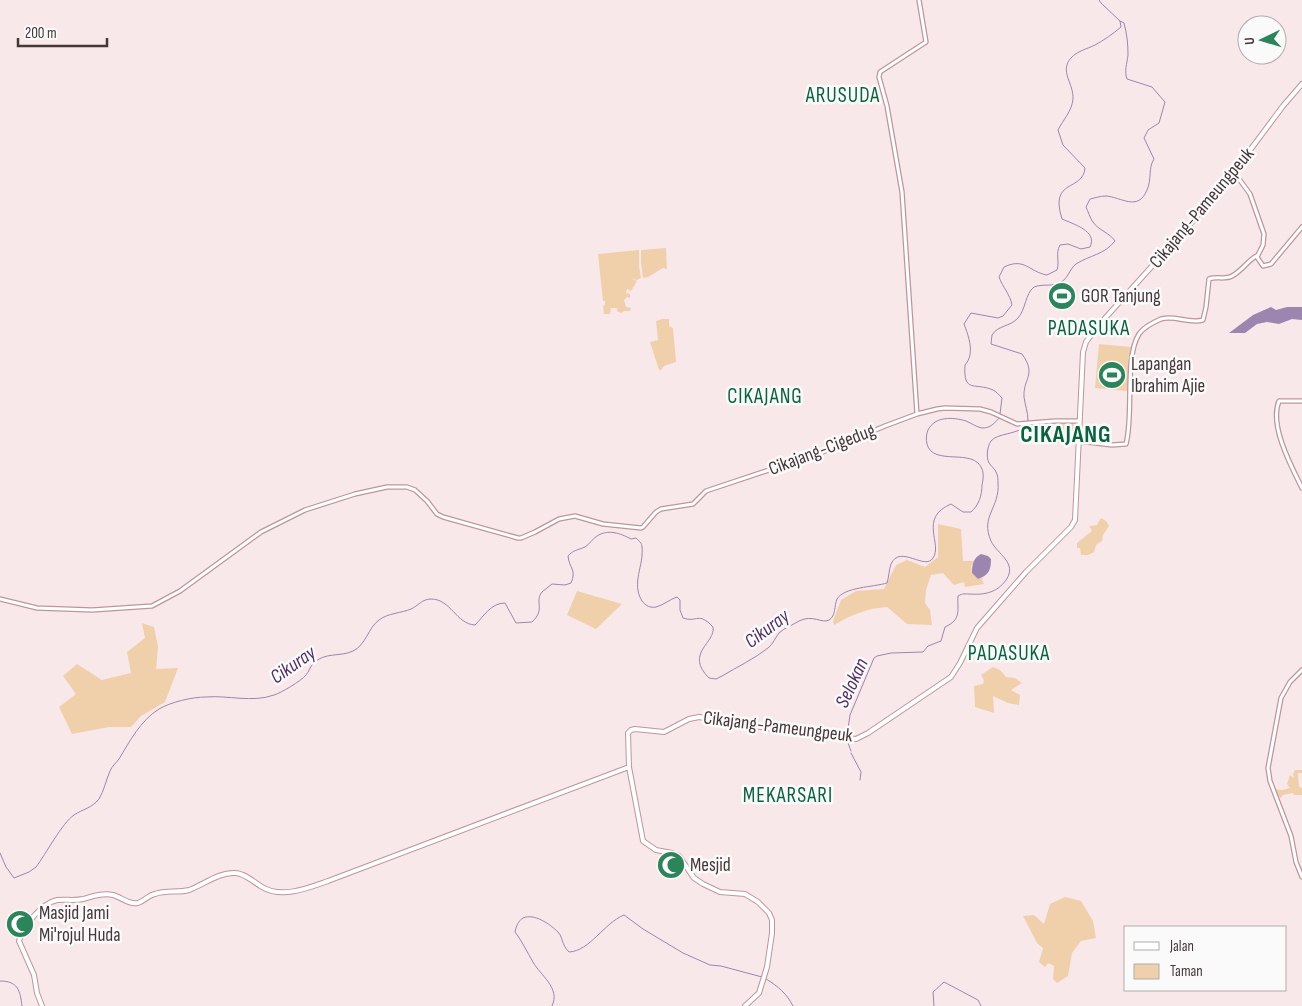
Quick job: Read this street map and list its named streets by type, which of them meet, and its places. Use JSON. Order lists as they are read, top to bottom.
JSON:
{
  "streets": {
    "main road": ["Cikajang-Pameungpeuk"],
    "street": ["Cikajang-Cigedug"]
  },
  "crossings": [
    ["Cikajang-Pameungpeuk", "Cikajang-Cigedug"]
  ],
  "districts": [
    "ARUSUDA",
    "PADASUKA",
    "CIKAJANG",
    "CIKAJANG",
    "PADASUKA",
    "MEKARSARI"
  ],
  "water": ["Cikuray", "Selokan"],
  "places": {
    "sports": ["GOR Tanjung", "Lapangan Ibrahim Ajie"],
    "mosque": ["Mesjid", "Masjid Jami Mi'rojul Huda"]
  },
  "legend": ["Jalan", "Taman"],
  "scale_bar": "200 m",
  "north": "left"
}
